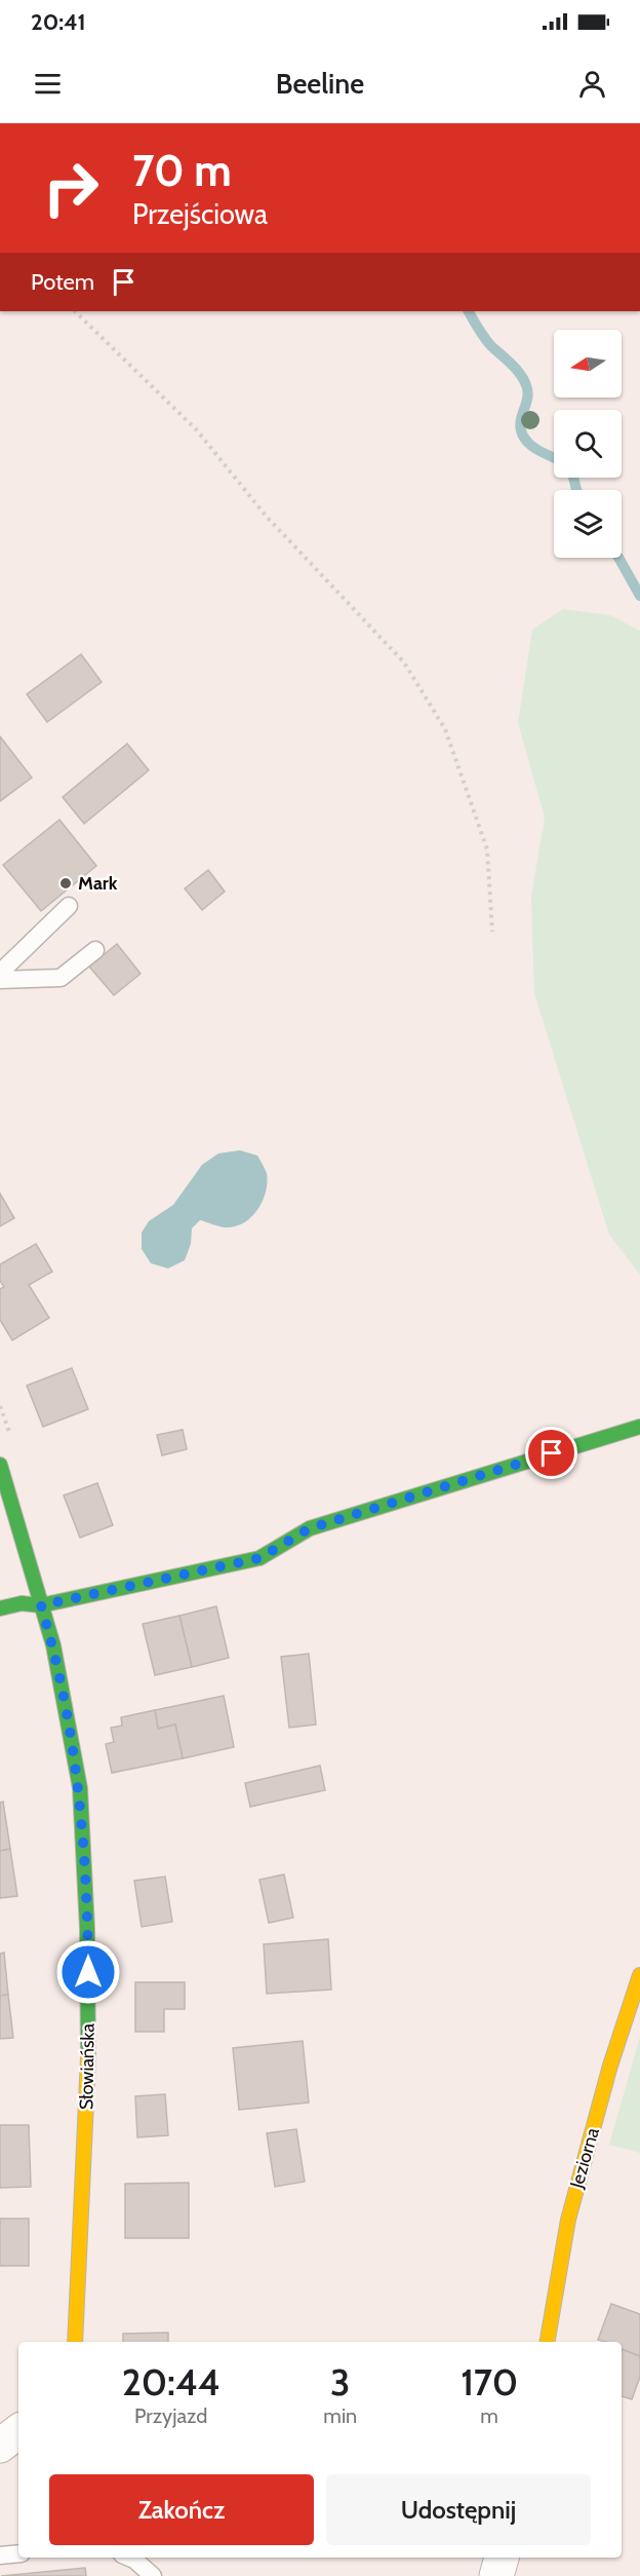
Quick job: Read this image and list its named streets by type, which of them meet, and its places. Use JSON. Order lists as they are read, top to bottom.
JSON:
{
  "streets": {
    "street": ["Słowiańska", "Jeziorna"]
  },
  "places": ["Mark"],
  "north": "left",
  "page": {
    "status": "20:41",
    "header": "Beeline",
    "turn": ["70 m", "Przejściowa"],
    "then": "Potem",
    "eta": [
      "20:44",
      "Przyjazd",
      "3",
      "min",
      "170",
      "m"
    ],
    "buttons": ["Zakończ", "Udostępnij"]
  }
}
